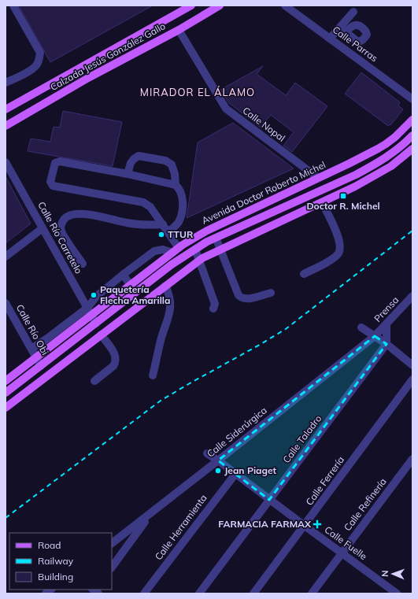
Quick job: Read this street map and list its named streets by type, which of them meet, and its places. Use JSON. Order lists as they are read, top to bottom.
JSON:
{
  "streets": {
    "main road": ["Calzada Jesús González Gallo", "Avenida Doctor Roberto Michel"],
    "street": [
      "Calle Parras",
      "Calle Nopal",
      "Calle Río Carretelo",
      "Prensa",
      "Calle Río Obi",
      "Calle Siderúrgica",
      "Calle Taladro",
      "Calle Ferrería",
      "Calle Refinería",
      "Calle Herramienta",
      "Calle Fuelle"
    ]
  },
  "crossings": [
    ["Calzada Jesús González Gallo", "Calle Nopal"],
    ["Calle Nopal", "Avenida Doctor Roberto Michel"],
    ["Avenida Doctor Roberto Michel", "Calle Río Carretelo"],
    ["Avenida Doctor Roberto Michel", "Calle Río Obi"],
    ["Prensa", "Calle Siderúrgica"],
    ["Calle Siderúrgica", "Calle Fuelle"],
    ["Calle Taladro", "Calle Fuelle"],
    ["Calle Ferrería", "Calle Fuelle"],
    ["Calle Refinería", "Calle Fuelle"],
    ["Calle Herramienta", "Calle Fuelle"]
  ],
  "districts": ["MIRADOR EL ÁLAMO"],
  "places": {
    "transit": ["Doctor R. Michel"],
    "other": ["TTUR", "Paquetería Flecha Amarilla", "Jean Piaget"],
    "health": ["FARMACIA FARMAX"]
  },
  "legend": ["Road", "Railway", "Building"],
  "north": "left"
}
